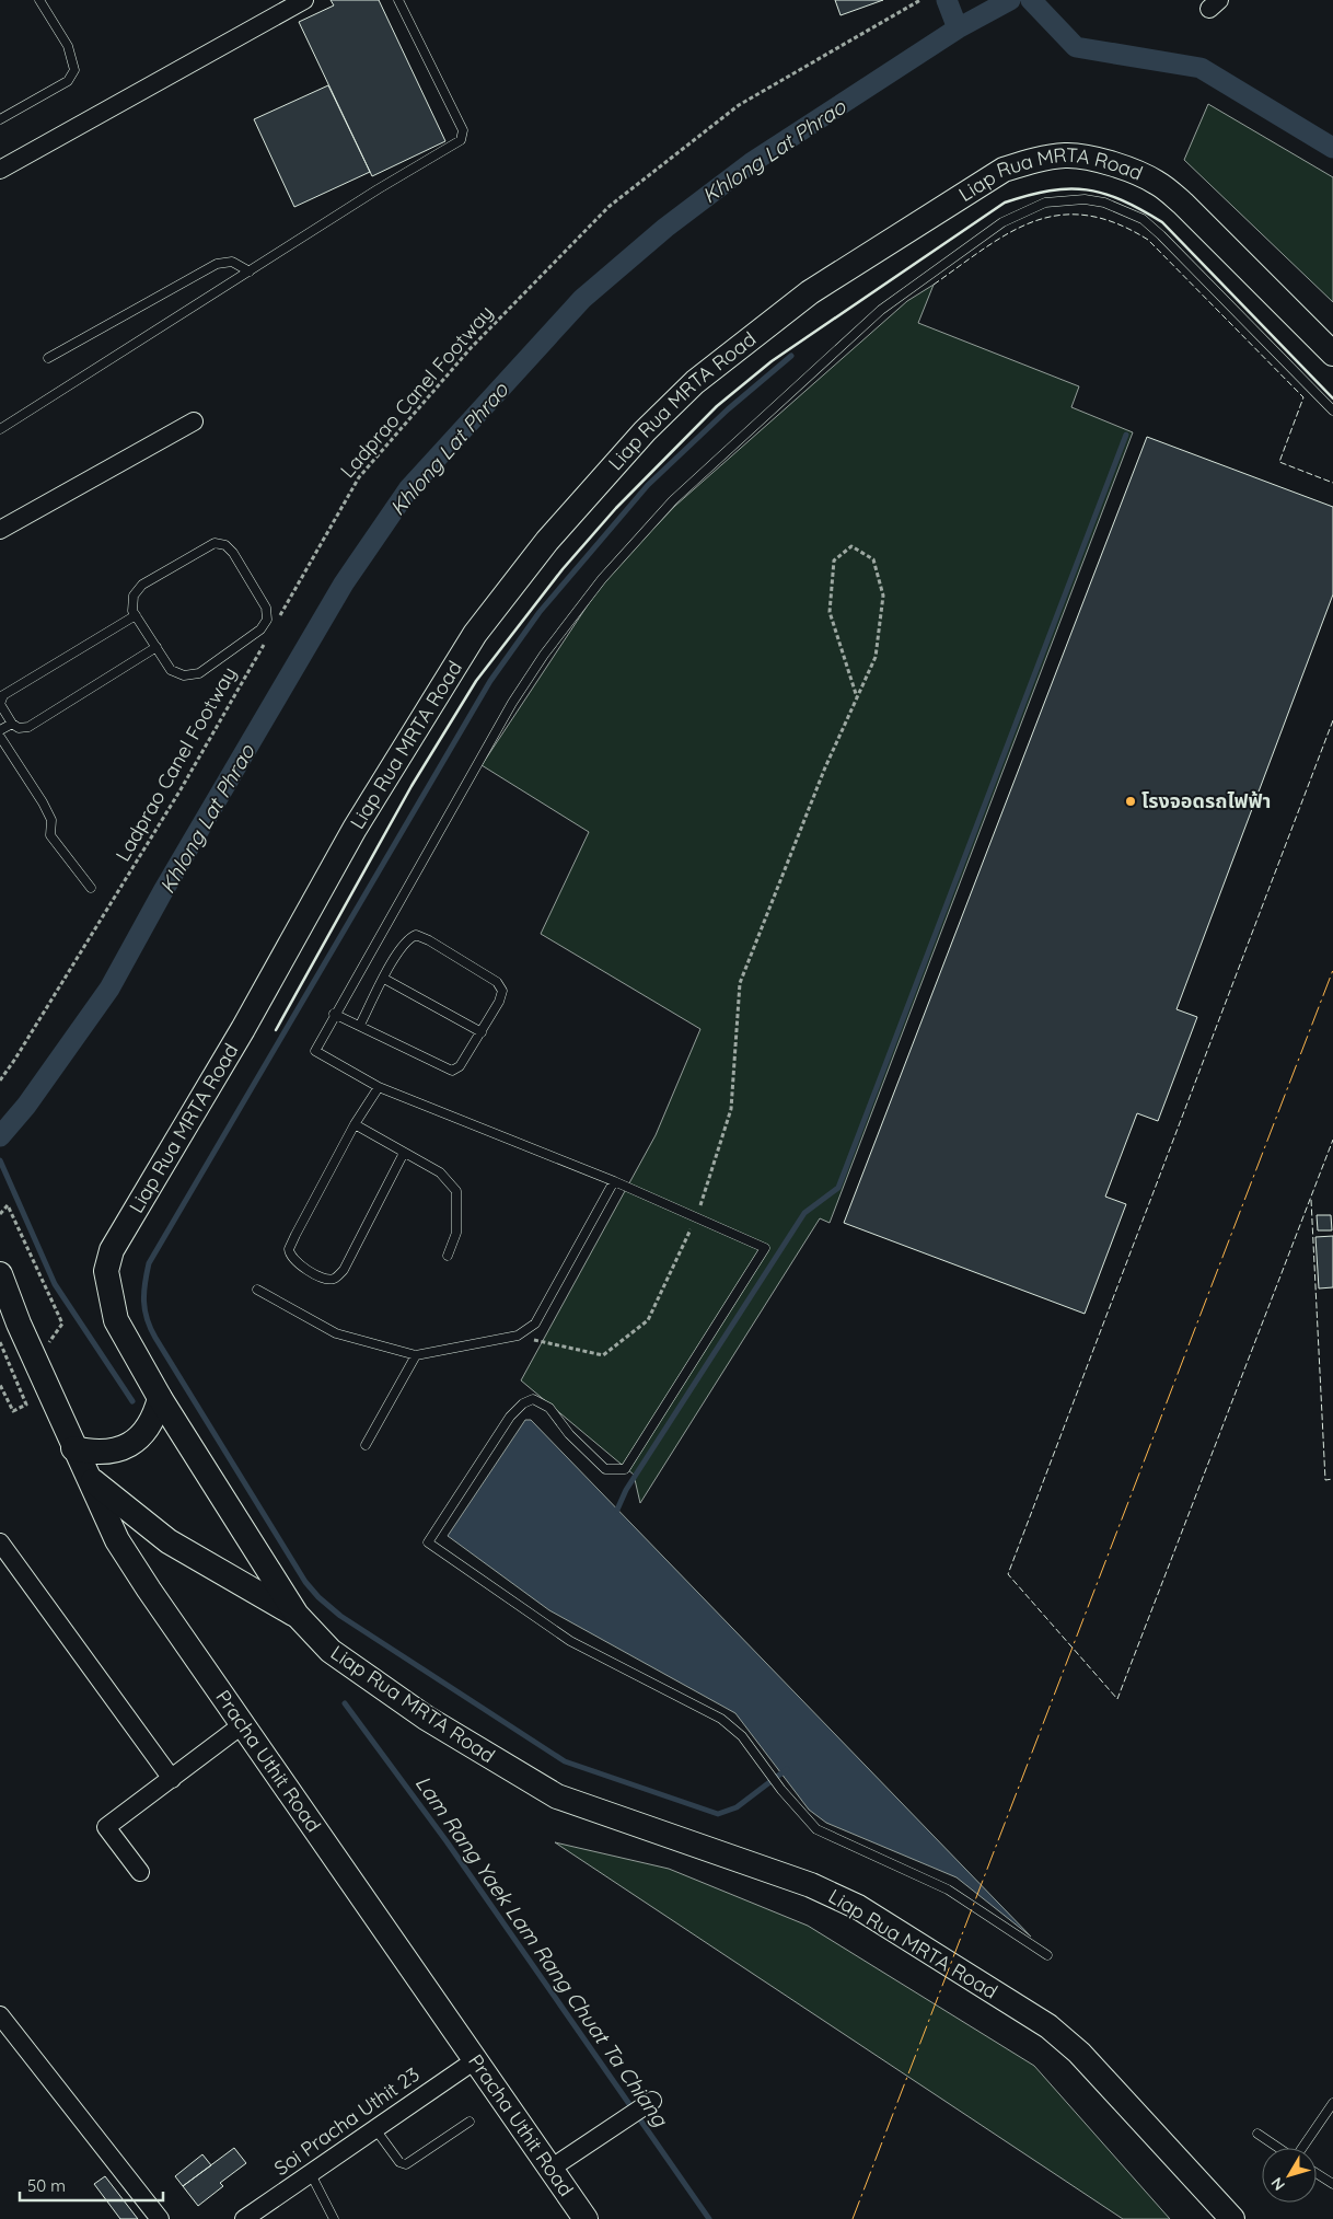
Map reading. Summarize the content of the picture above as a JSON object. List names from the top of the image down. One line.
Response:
{"streets":{"street":["Liap Rua MRTA Road","Pracha Uthit Road","Soi Pracha Uthit 23"],"path":["Ladprao Canel Footway"]},"crossings":[["Pracha Uthit Road","Soi Pracha Uthit 23"]],"water":["Khlong Lat Phrao","Lam Rang Yaek Lam Rang Chuat Ta Chiang"],"places":["โรงจอดรถไฟฟ้า"],"scale_bar":"50 m","north":"bottom left"}
